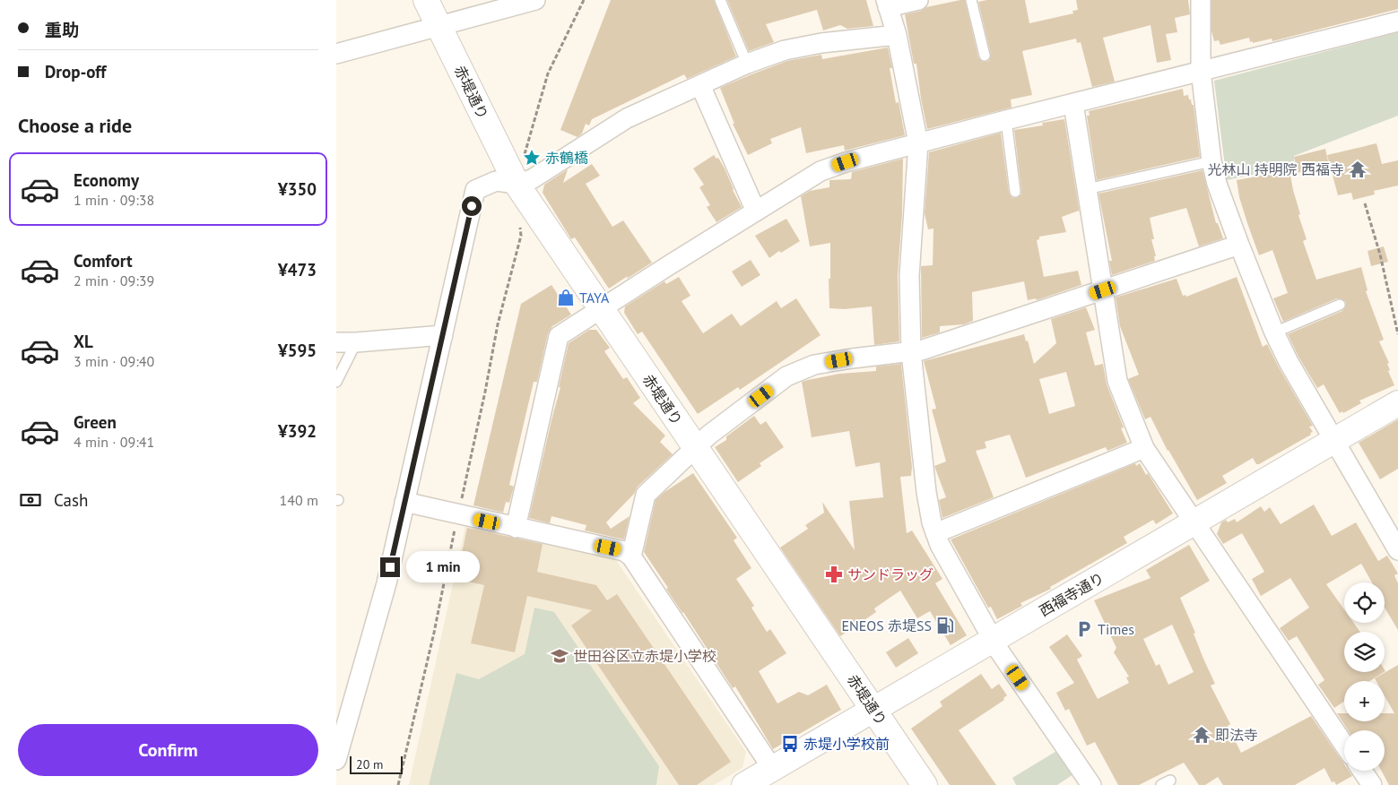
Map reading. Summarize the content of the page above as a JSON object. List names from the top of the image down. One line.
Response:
{"streets":{"street":["赤堤通り","西福寺通り"]},"crossings":[["赤堤通り","西福寺通り"]],"places":{"place":["赤鶴橋"],"temple":["光林山 持明院 西福寺","即法寺"],"shop":["TAYA"],"pharmacy":["サンドラッグ"],"fuel station":["ENEOS 赤堤SS"],"parking":["Times"],"school or university":["世田谷区立赤堤小学校"],"bus stop":["赤堤小学校前"]},"scale_bar":"20 m","page":{"banner":["重助","Drop-off"],"heading":"Choose a ride","list":[{"name":"Economy","note":"1 min · 09:38","value":"¥350"},{"name":"Comfort","note":"2 min · 09:39","value":"¥473"},{"name":"XL","note":"3 min · 09:40","value":"¥595"},{"name":"Green","note":"4 min · 09:41","value":"¥392"}],"pay":["Cash","140 m"],"bubble":"1 min","map_buttons":["+","−"],"buttons":"Confirm","scale":"20 m"}}
